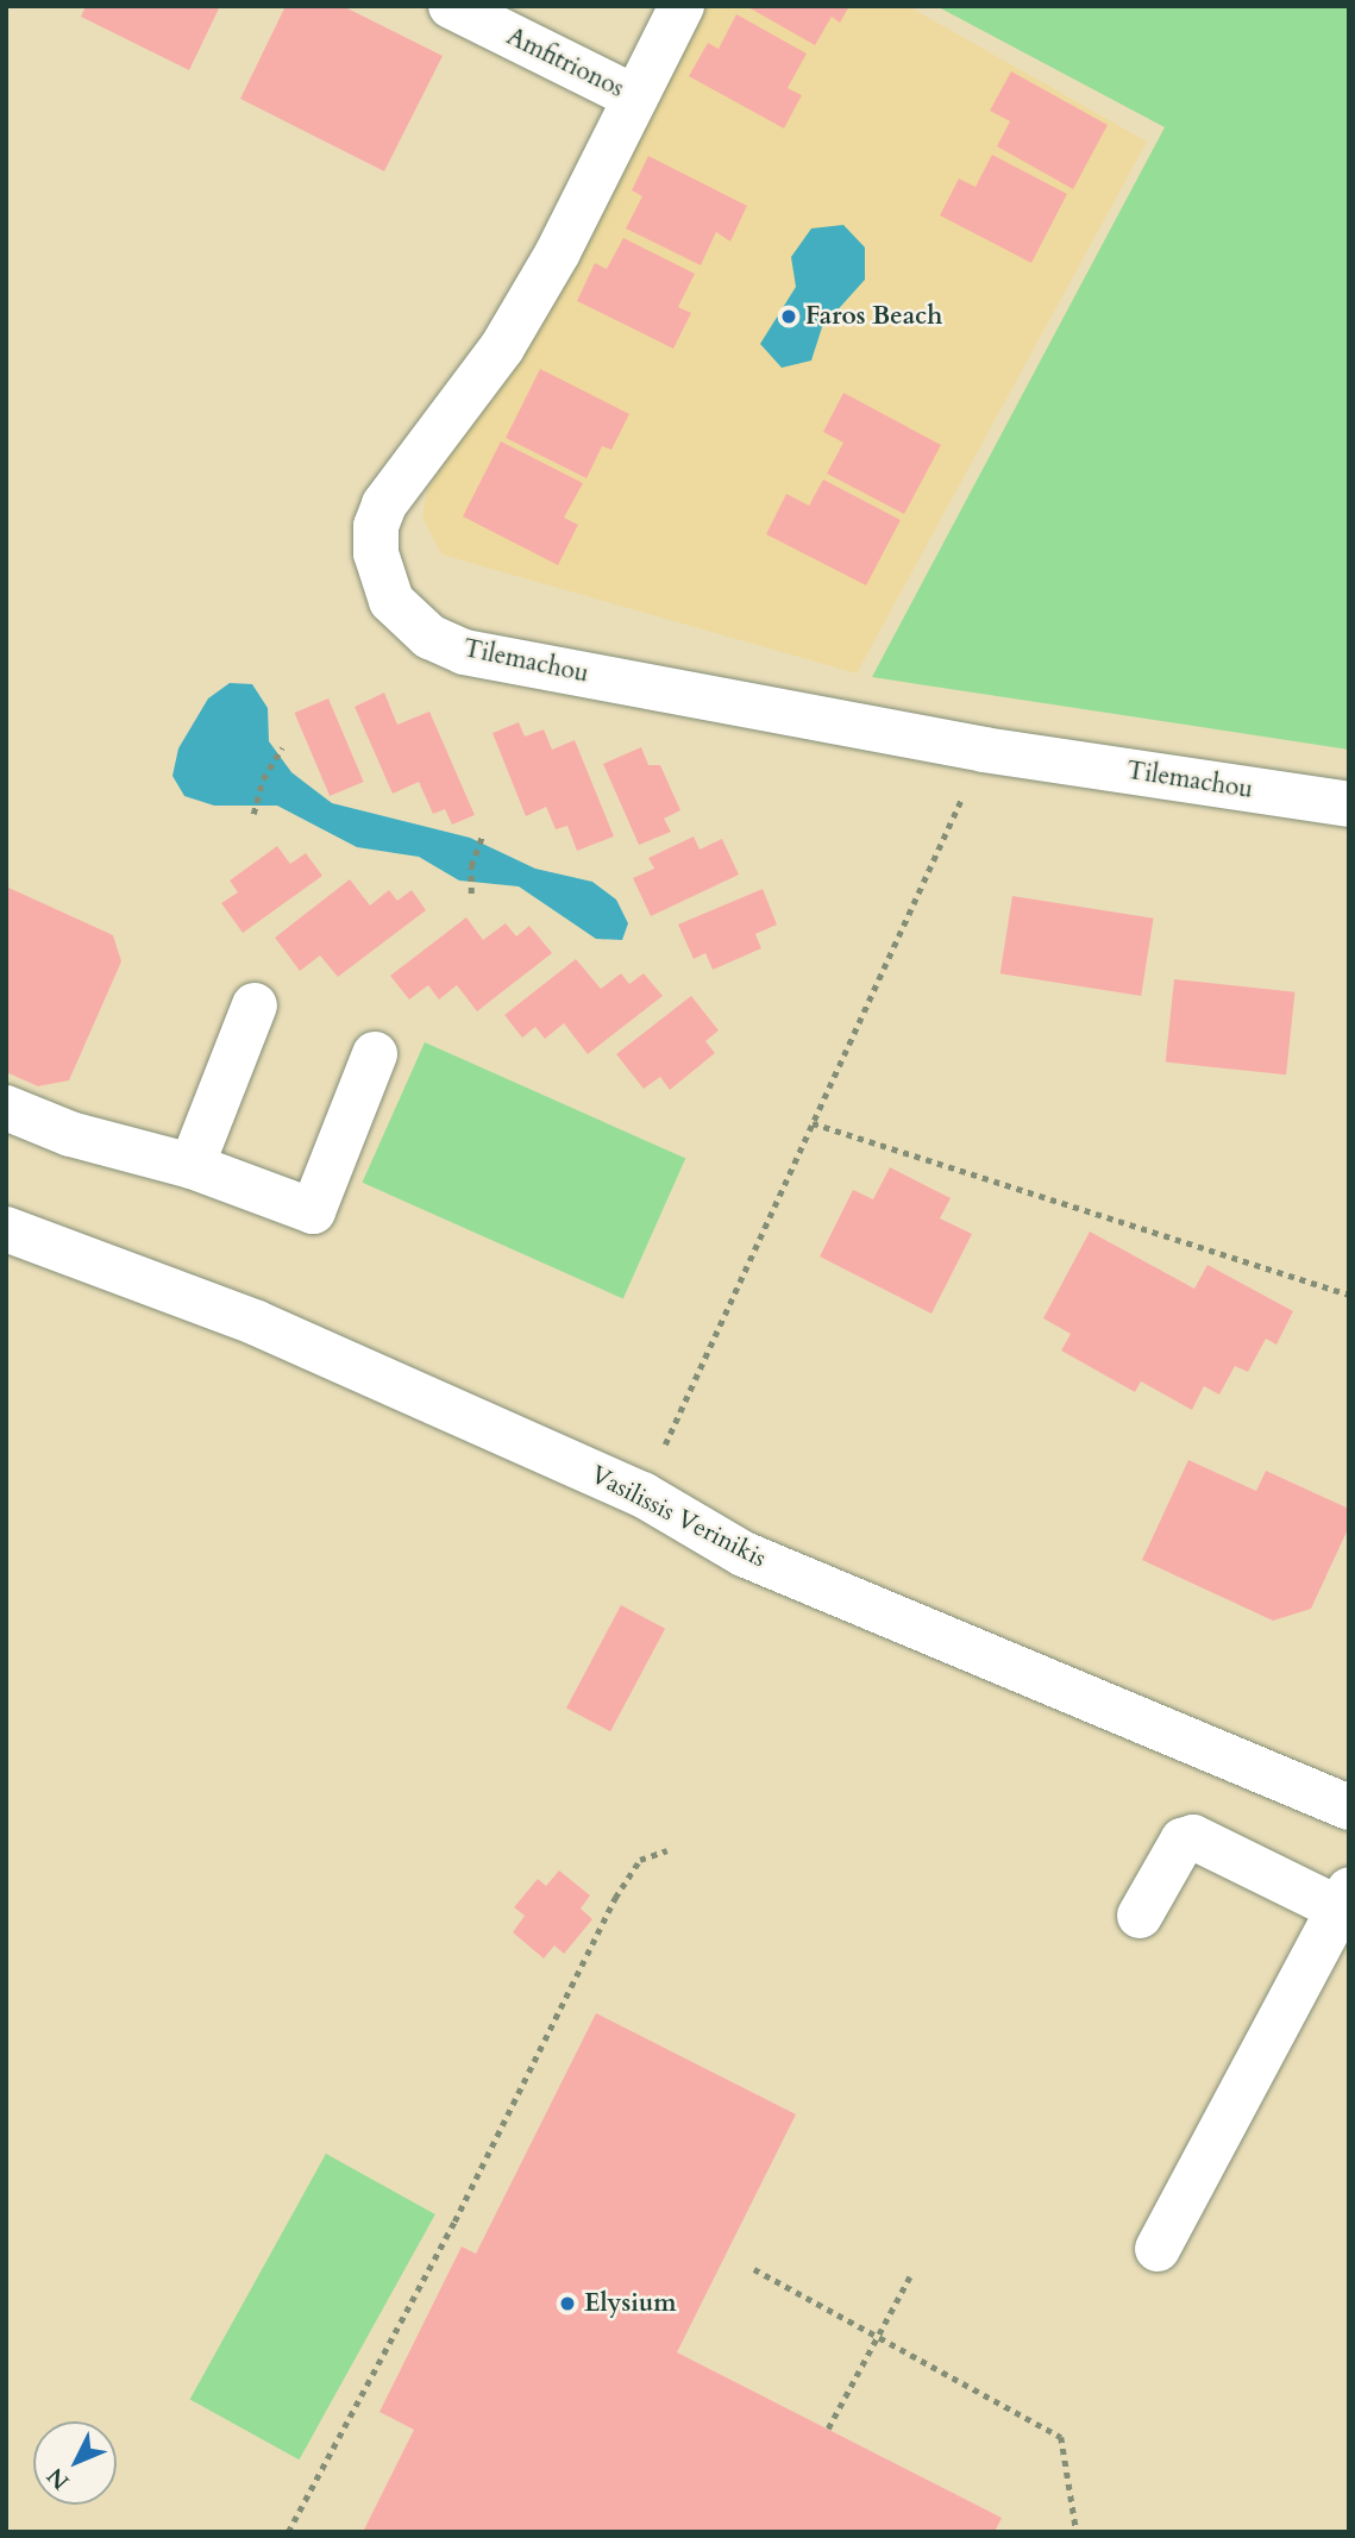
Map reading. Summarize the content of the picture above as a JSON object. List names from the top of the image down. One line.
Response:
{"streets":{"street":["Amfitrionos","Tilemachou","Vasilissis Verinikis"]},"crossings":[["Amfitrionos","Tilemachou"]],"places":["Faros Beach","Elysium"],"north":"bottom left"}
